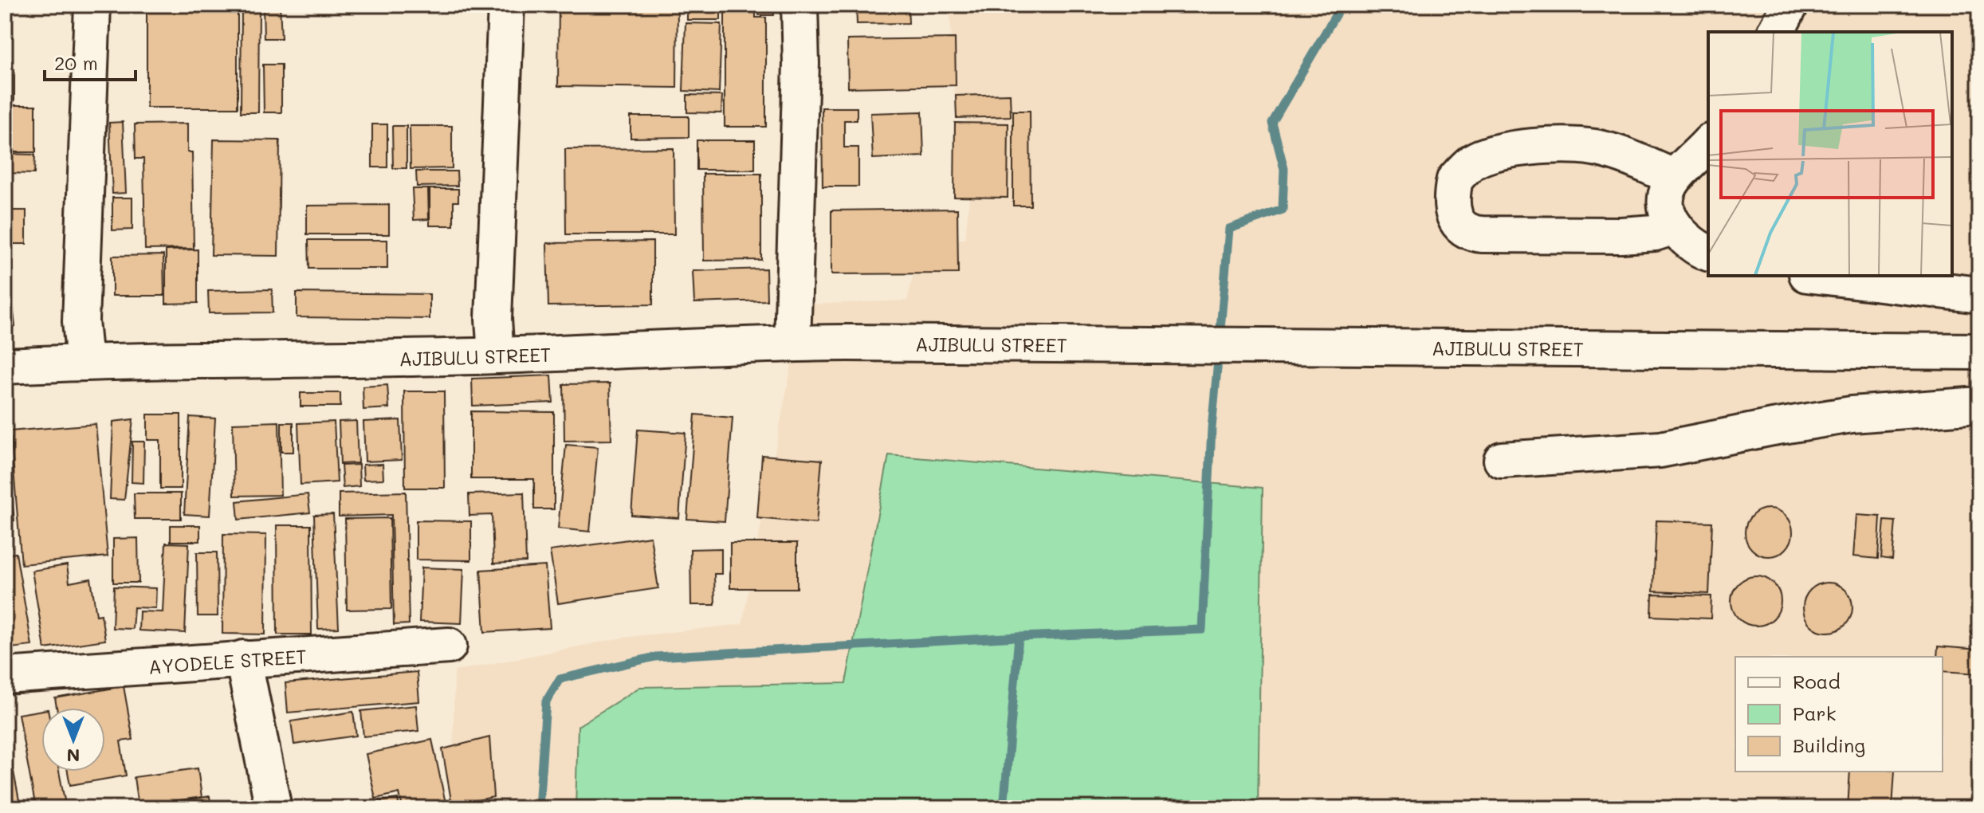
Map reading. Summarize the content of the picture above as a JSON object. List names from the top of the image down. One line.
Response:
{"streets":{"street":["AJIBULU STREET","AYODELE STREET"]},"legend":["Road","Park","Building"],"scale_bar":"20 m","north":"bottom"}
